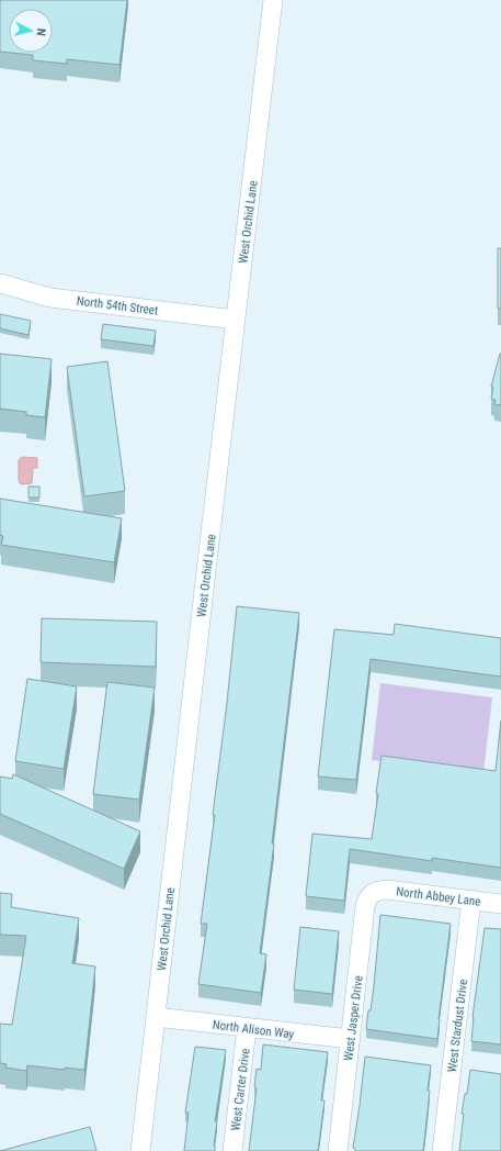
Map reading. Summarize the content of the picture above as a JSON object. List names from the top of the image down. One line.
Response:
{"streets":{"street":["West Orchid Lane","North 54th Street","North Abbey Lane","West Jasper Drive","West Stardust Drive","North Alison Way","West Carter Drive"]},"crossings":[["West Orchid Lane","North 54th Street"],["West Orchid Lane","North Alison Way"],["North Abbey Lane","West Jasper Drive"],["North Abbey Lane","West Stardust Drive"],["West Jasper Drive","North Alison Way"],["North Alison Way","West Carter Drive"]],"north":"right"}
